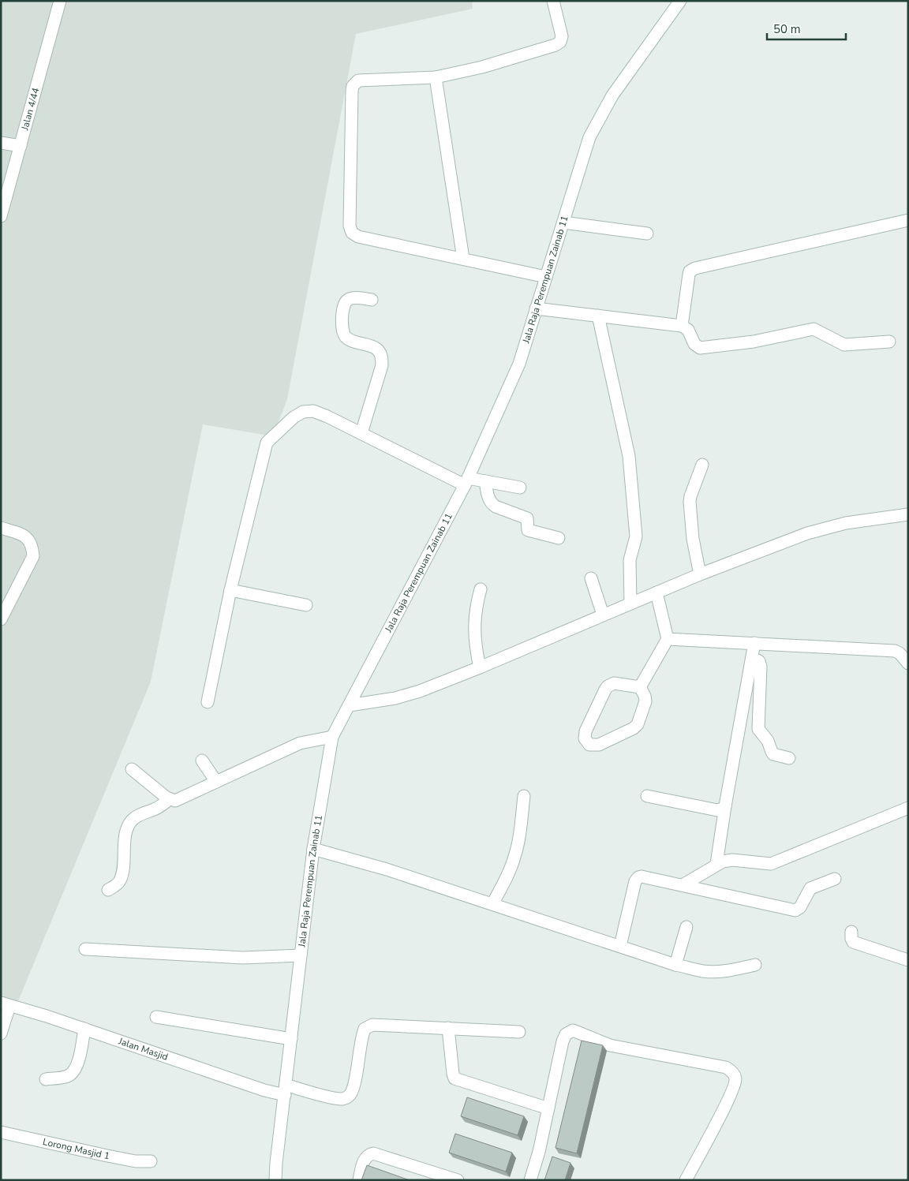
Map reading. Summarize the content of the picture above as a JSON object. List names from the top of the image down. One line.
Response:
{"streets":{"street":["Jalan 4/44","Jala Raja Perempuan Zainab 11","Jalan Masjid","Lorong Masjid 1"]},"crossings":[["Jala Raja Perempuan Zainab 11","Jalan Masjid"]],"scale_bar":"50 m"}
